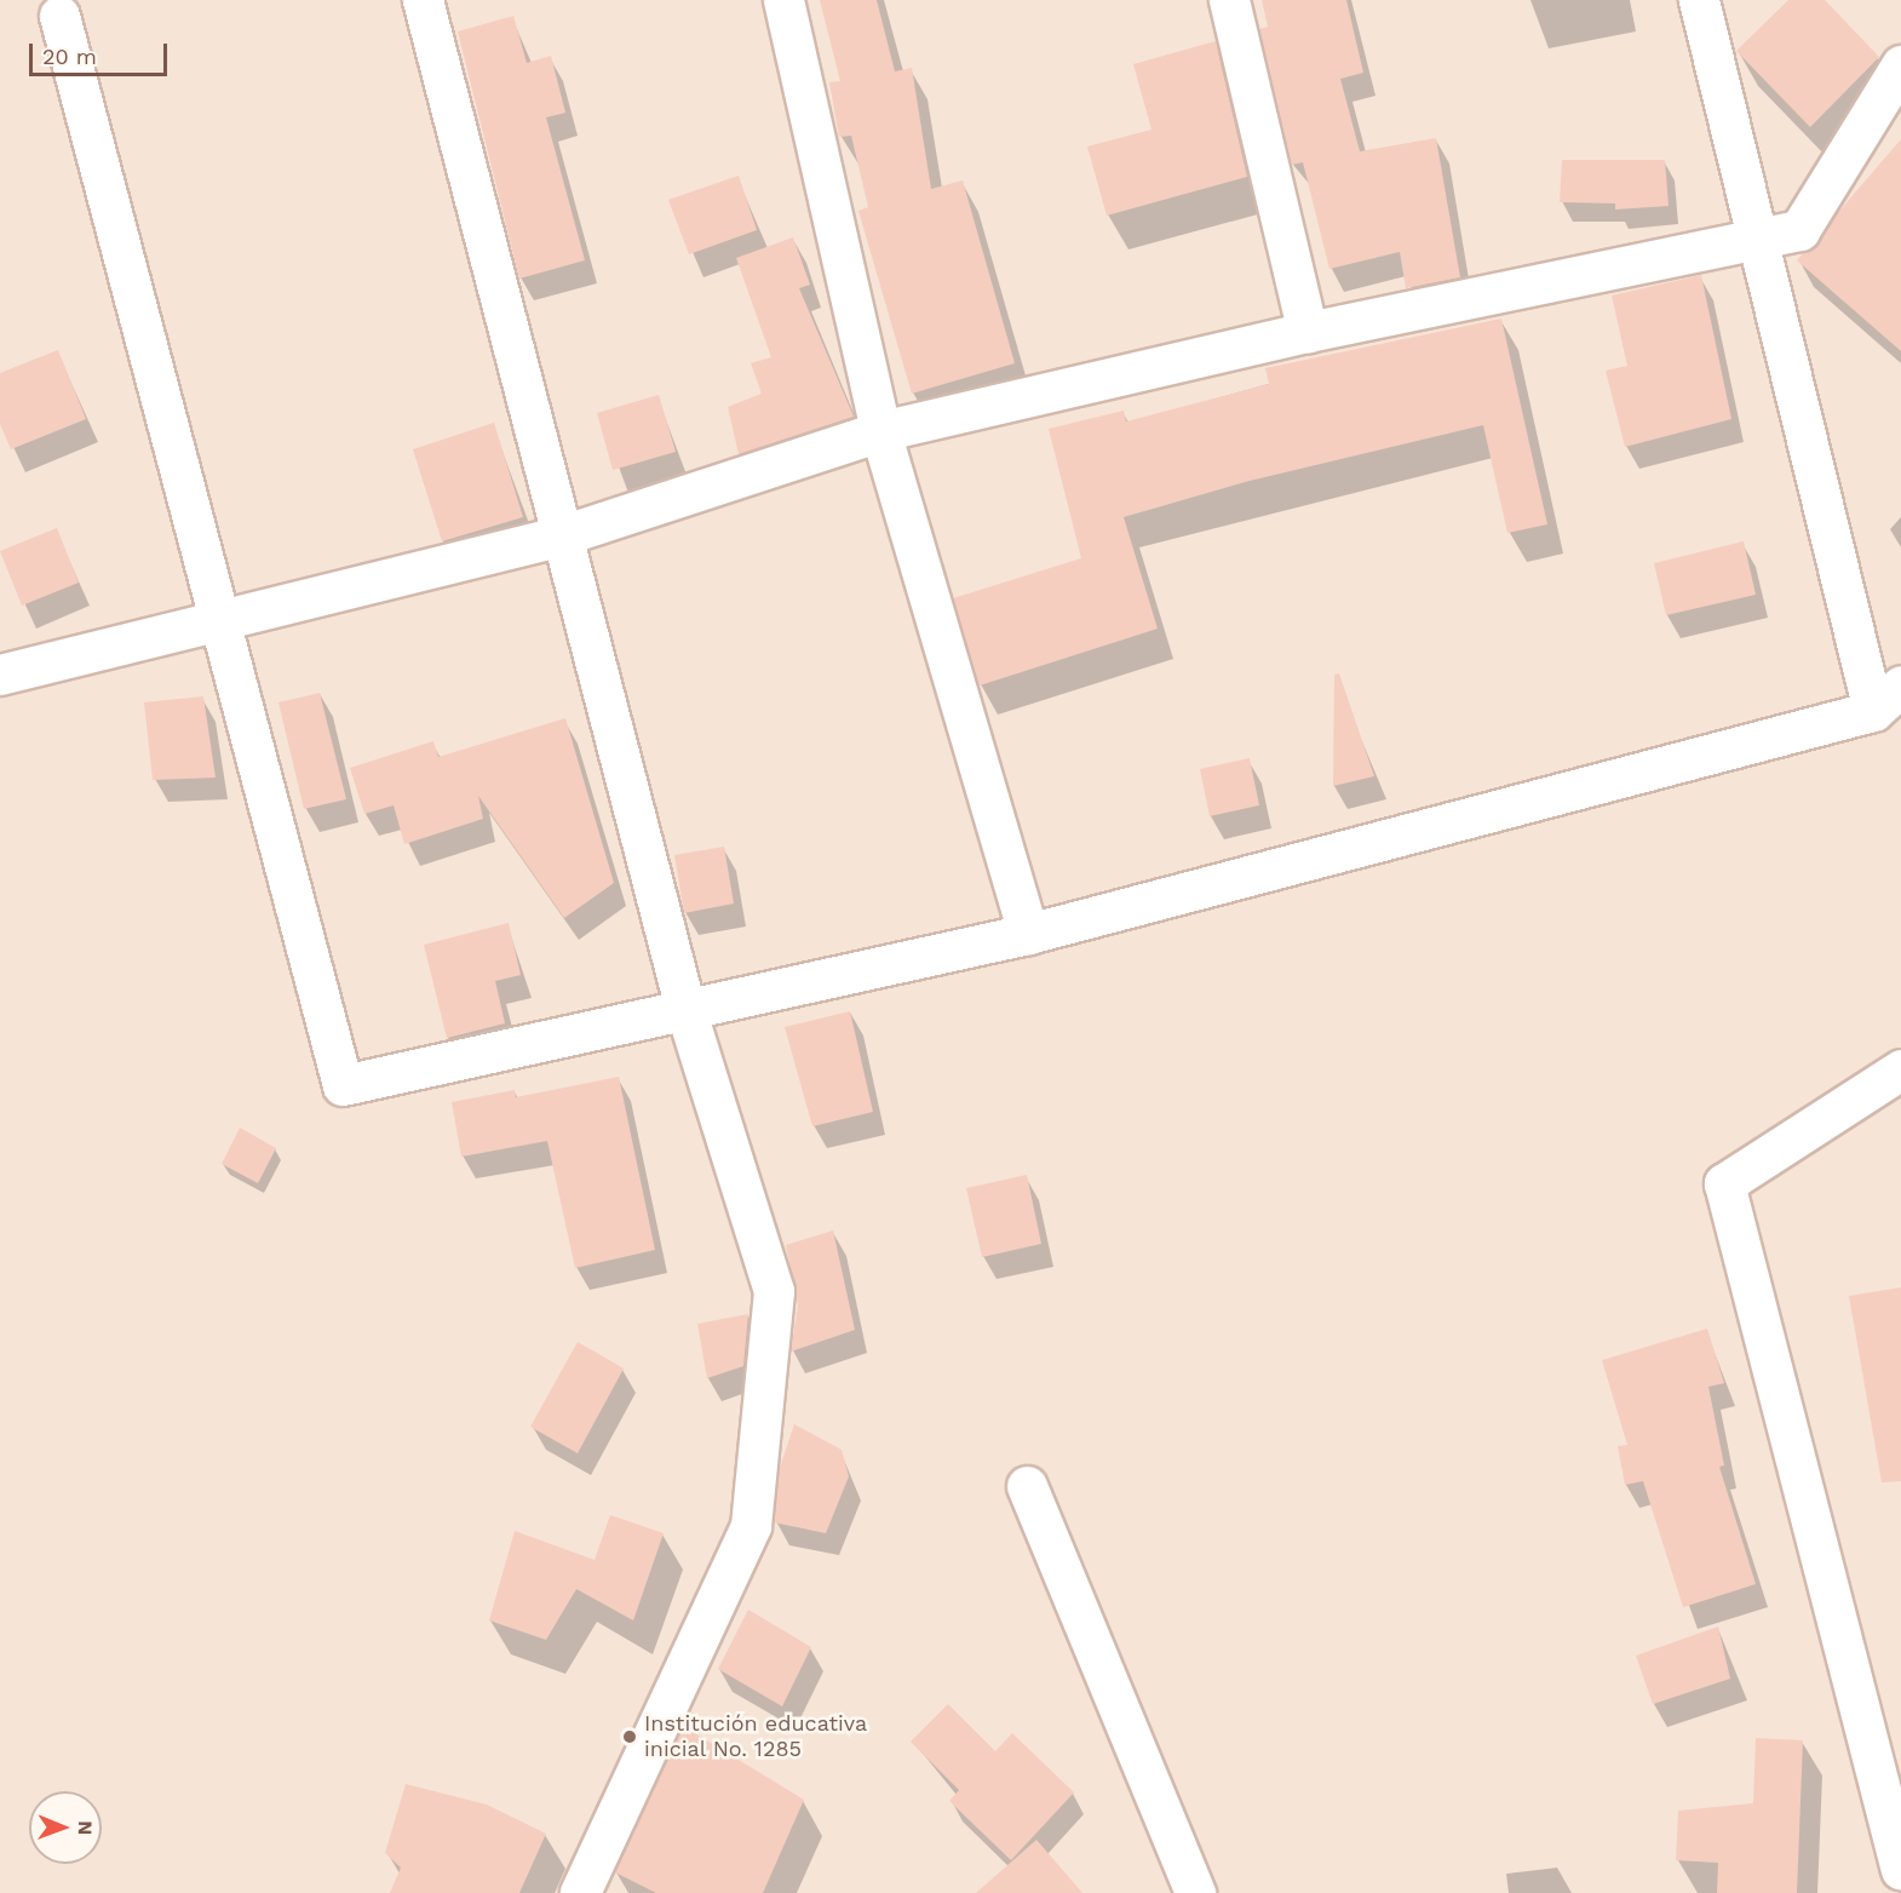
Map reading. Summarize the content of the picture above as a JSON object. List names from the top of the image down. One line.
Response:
{"places":["Institución educativa inicial No. 1285"],"scale_bar":"20 m","north":"right"}
